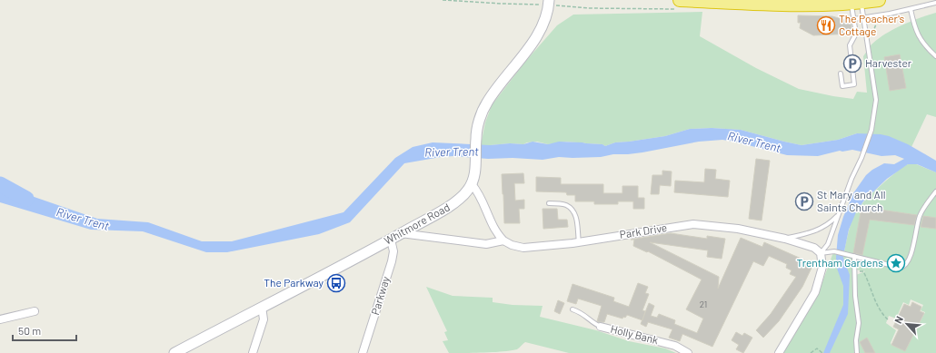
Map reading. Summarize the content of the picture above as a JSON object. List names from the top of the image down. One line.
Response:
{"streets":{"main road":["Whitmore Road"],"street":["Park Drive","Parkway","Holly Bank"]},"crossings":[["Whitmore Road","Parkway"]],"water":["River Trent"],"places":{"restaurant":["The Poacher's Cottage"],"parking":["Harvester","St Mary and All Saints Church"],"place":["Trentham Gardens"],"bus stop":["The Parkway"]},"house_numbers":["21"],"scale_bar":"50 m","north":"top left"}
